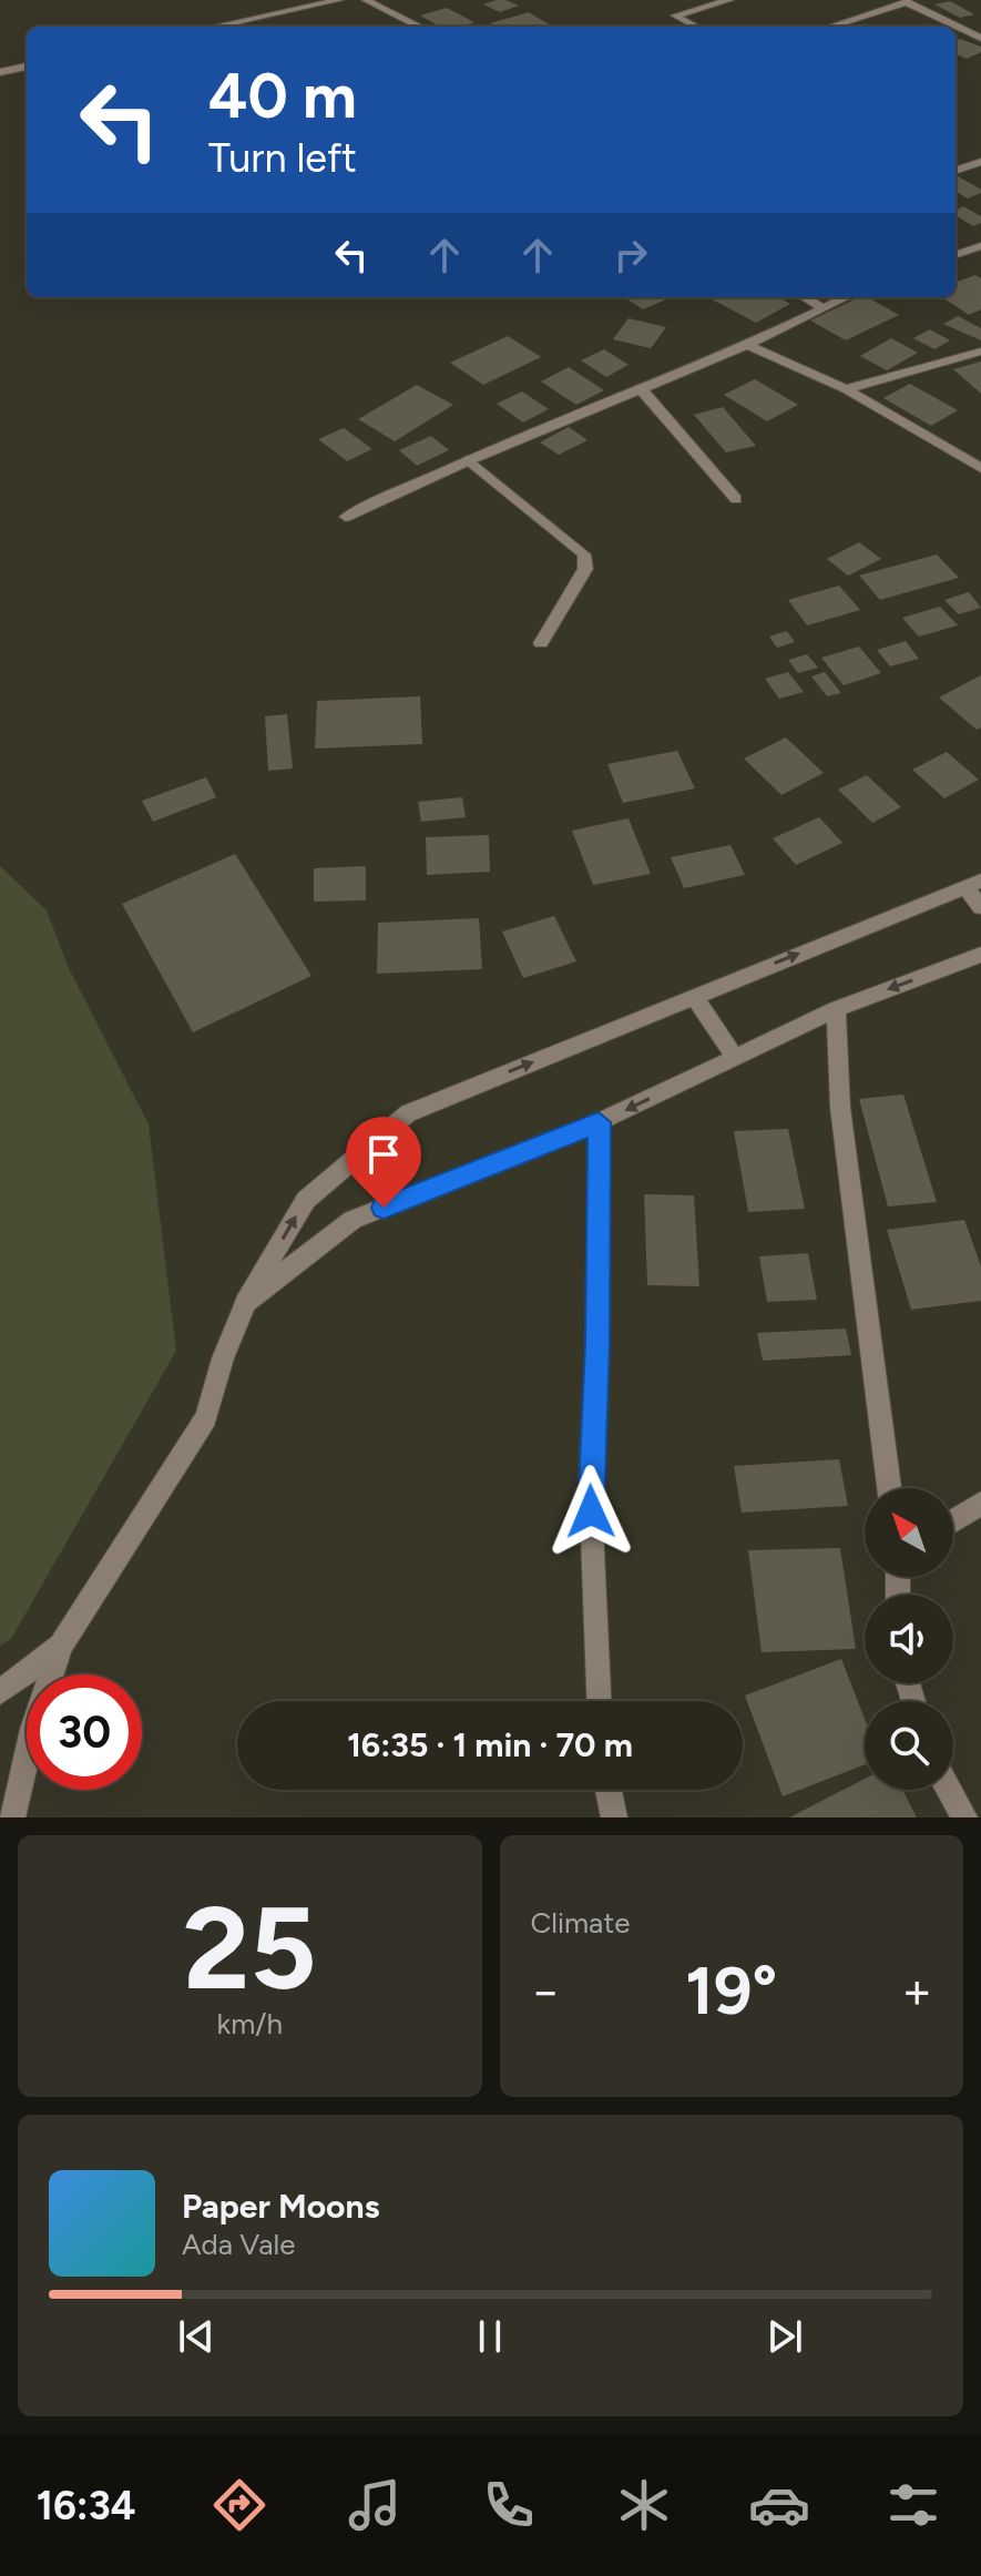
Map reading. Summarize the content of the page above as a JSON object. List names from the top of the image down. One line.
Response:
{"north":"top left","page":{"turn":["40 m","Turn left"],"limit":"30","trip":"16:35 · 1 min · 70 m","tile":[["25","km/h"],"Climate"],"heat":["−","19°","+"],"song":["Paper Moons","Ada Vale"],"tabs":"16:34"}}
